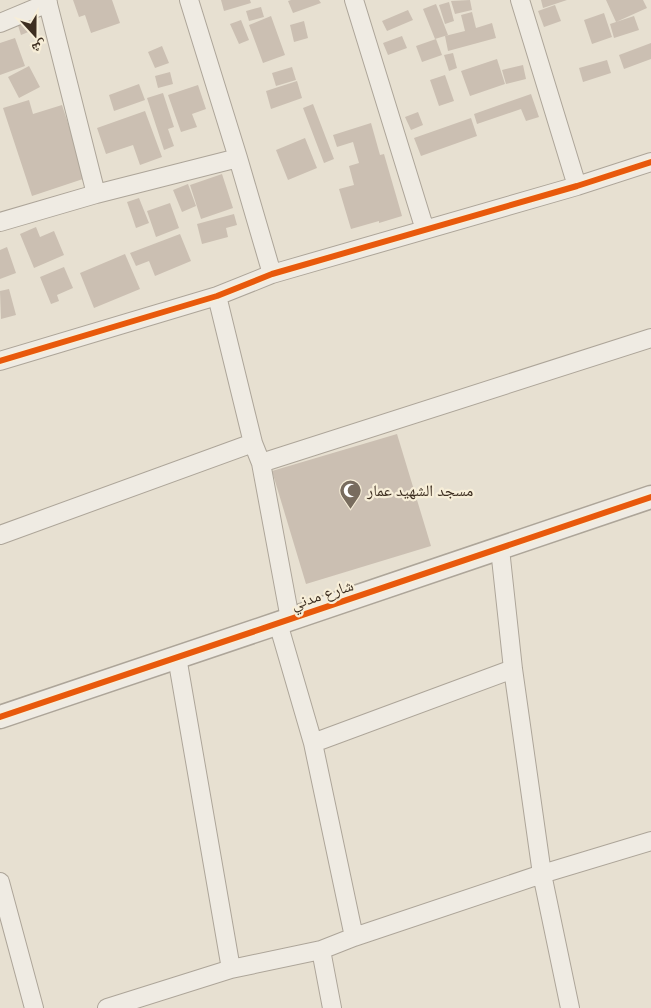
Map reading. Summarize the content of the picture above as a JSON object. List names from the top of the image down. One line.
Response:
{"streets":{"street":["شارع مدني"]},"places":{"mosque":["مسجد الشهيد عمار"]},"north":"bottom"}
